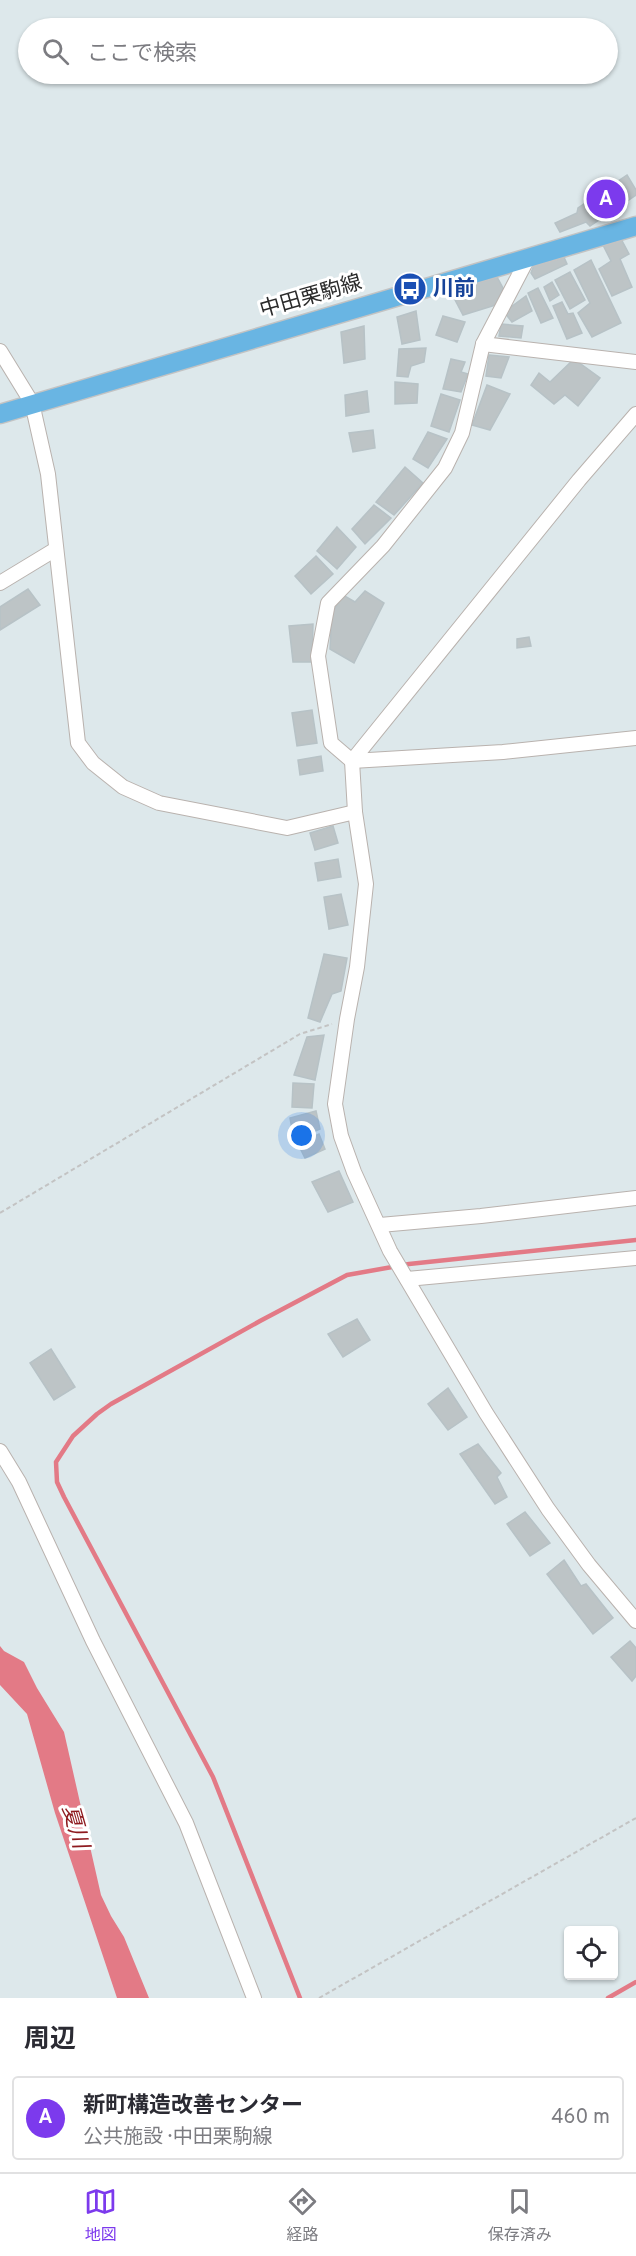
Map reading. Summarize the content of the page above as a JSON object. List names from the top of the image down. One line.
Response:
{"streets":{"main road":["中田栗駒線"]},"water":["夏川"],"places":{"bus stop":["川前"]},"page":{"search":"ここで検索","pins":"A","heading":"周辺","list":[{"mark":"A","name":"新町構造改善センター","note":"公共施設 · 中田栗駒線","value":"460 m"}],"nav":["地図","経路","保存済み"]}}
